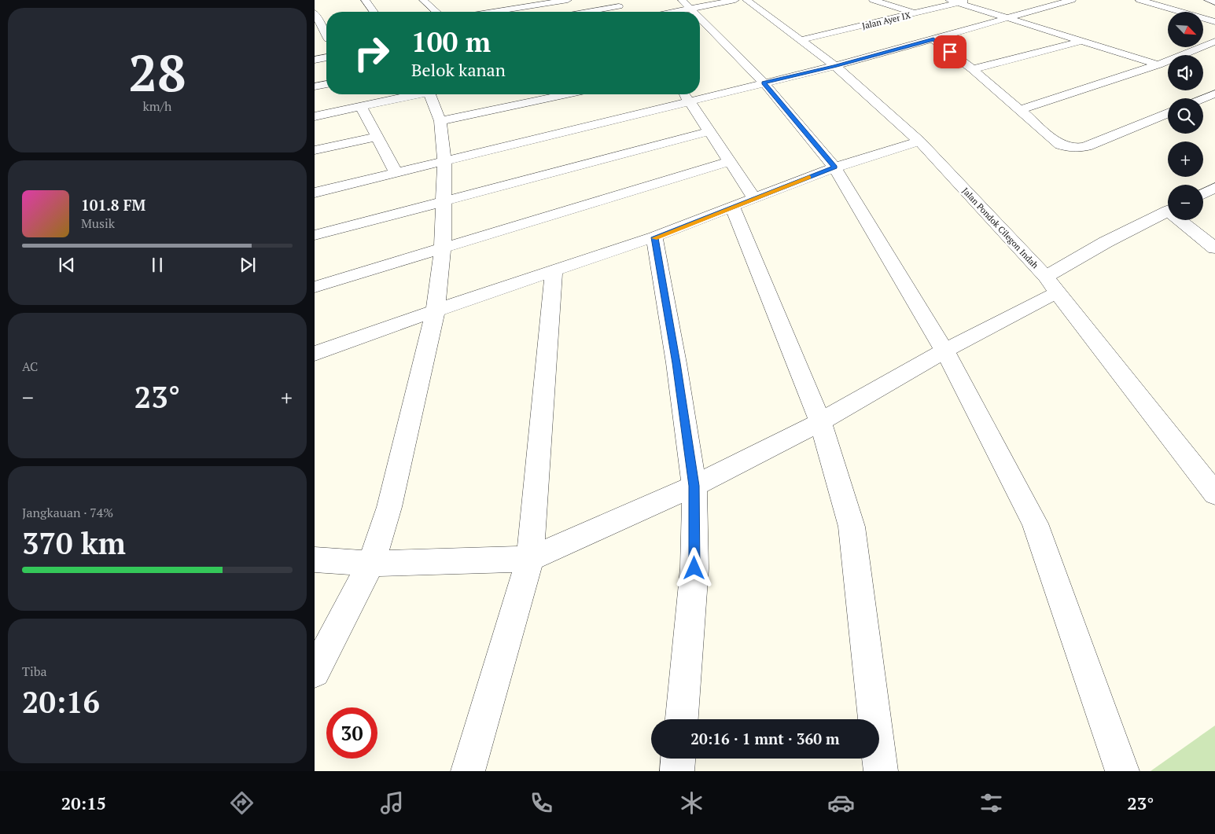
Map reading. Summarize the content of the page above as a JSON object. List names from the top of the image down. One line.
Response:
{"streets":{"street":["Jalan Ayer IX","Jalan Pondok Cilegon Indah"]},"crossings":[["Jalan Ayer IX","Jalan Pondok Cilegon Indah"]],"north":"bottom right","page":{"tile":[["28","km/h"],"AC",["Jangkauan · 74%","370 km"],["Tiba","20:16"]],"map_buttons":["+","−"],"turn":["100 m","Belok kanan"],"song":["101.8 FM","Musik"],"heat":["−","23°","+"],"limit":"30","trip":"20:16 · 1 mnt · 360 m","tabs":["20:15","23°"]}}
